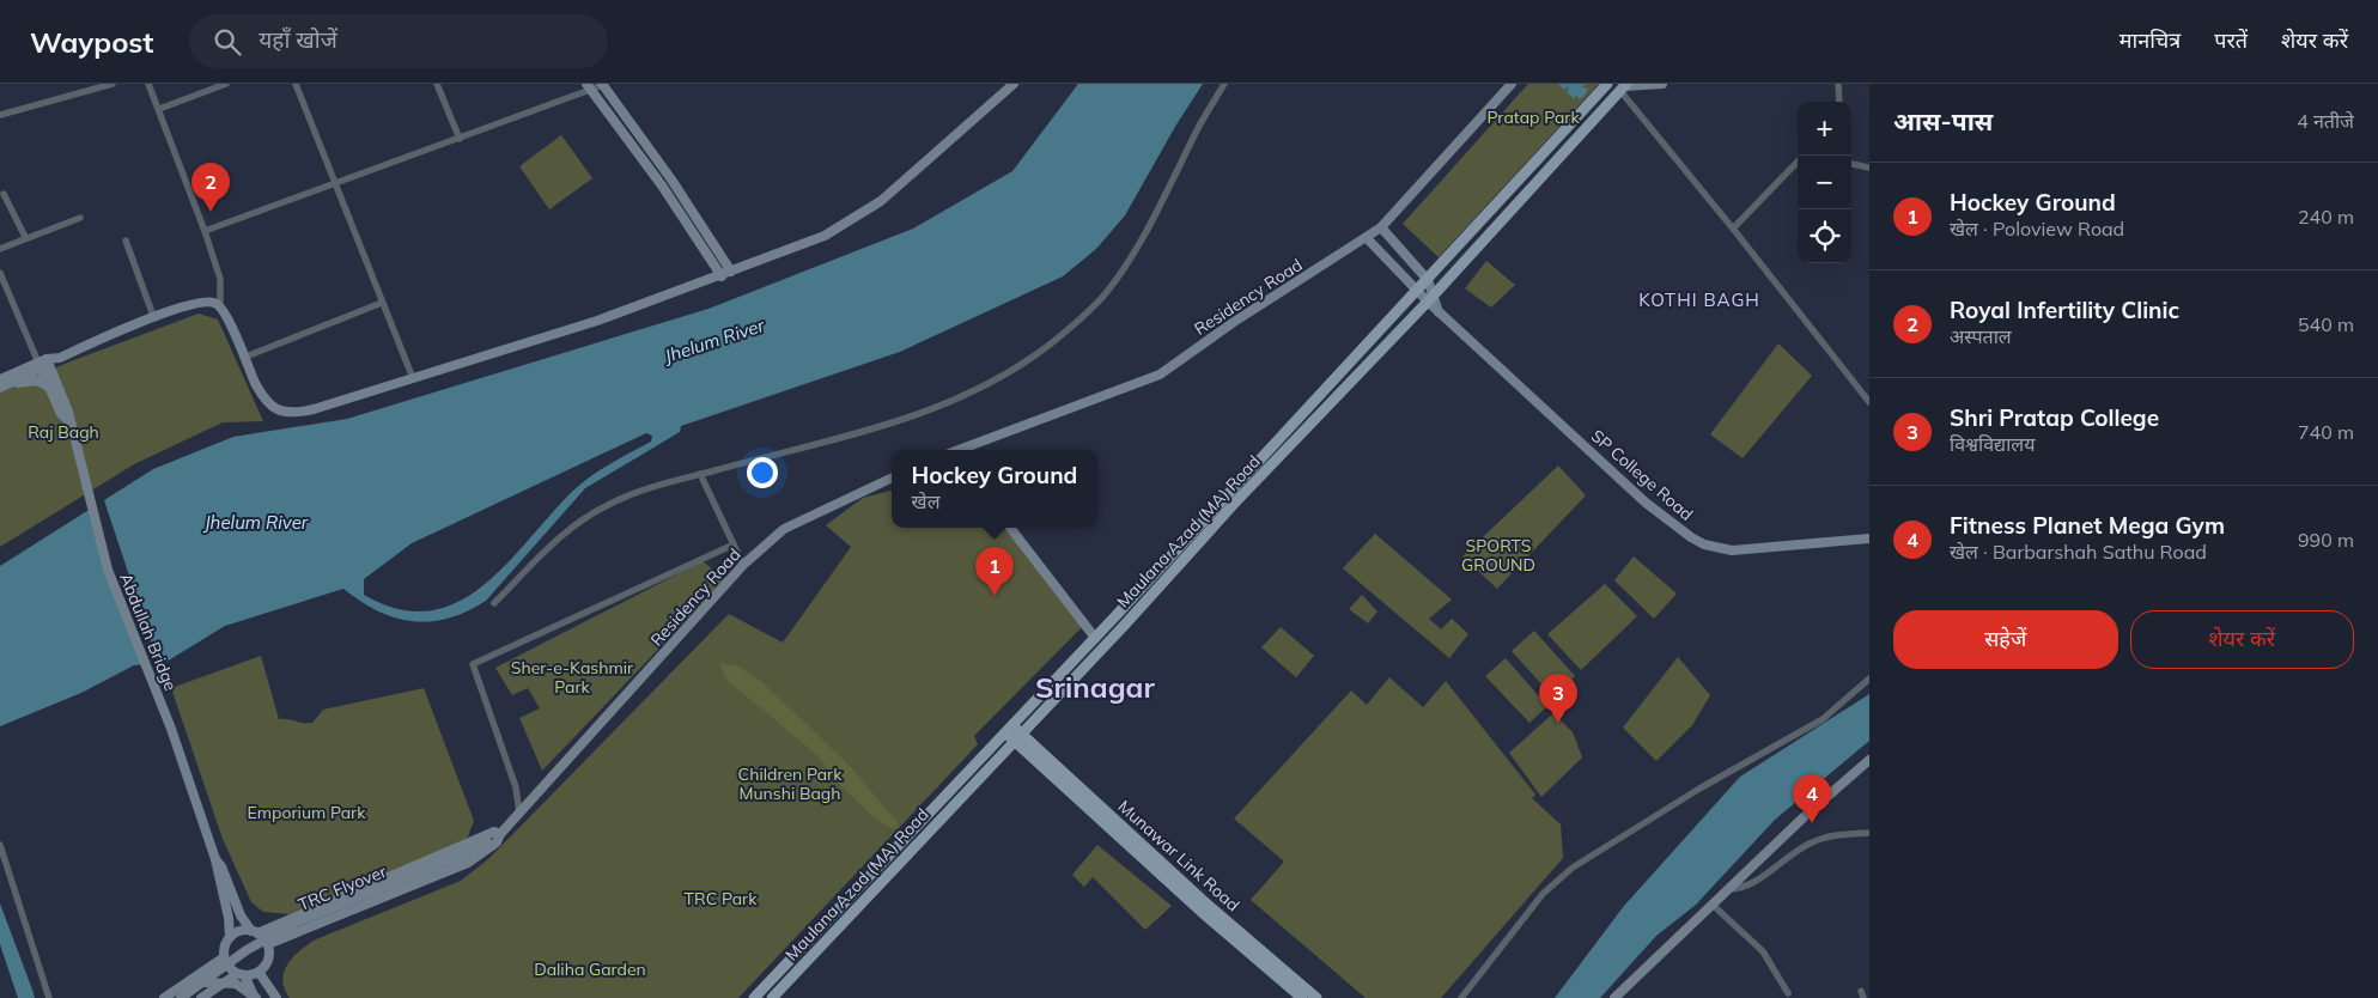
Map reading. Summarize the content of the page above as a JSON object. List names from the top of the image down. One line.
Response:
{"streets":{"main road":["Residency Road","SP College Road","Maulana Azad (MA) Road","Abdullah Bridge","Munawar Link Road","TRC Flyover"]},"crossings":[["Residency Road","SP College Road"],["Residency Road","TRC Flyover"],["SP College Road","Maulana Azad (MA) Road"],["Maulana Azad (MA) Road","Munawar Link Road"]],"districts":["KOTHI BAGH","Srinagar"],"water":["Jhelum River"],"parks":["Pratap Park","Raj Bagh","SPORTS GROUND","Sher-e-Kashmir Park","Children Park Munshi Bagh","Emporium Park","TRC Park","Daliha Garden"],"page":{"header":"Waypost","search":"यहाँ खोजें","nav":["मानचित्र","परतें","शेयर करें"],"heading":["आस-पास","4 नतीजे"],"map_buttons":["+","−"],"list":[{"mark":"1","name":"Hockey Ground","note":"खेल · Poloview Road","value":"240 m"},{"mark":"2","name":"Royal Infertility Clinic","note":"अस्पताल","value":"540 m"},{"mark":"3","name":"Shri Pratap College","note":"विश्वविद्यालय","value":"740 m"},{"mark":"4","name":"Fitness Planet Mega Gym","note":"खेल · Barbarshah Sathu Road","value":"990 m"}],"pins":["2","1","3","4"],"popup":["Hockey Ground","खेल"],"buttons":["सहेजें","शेयर करें"]}}
